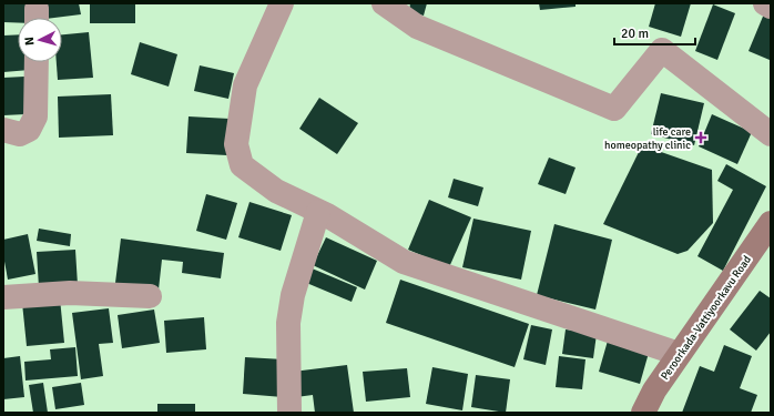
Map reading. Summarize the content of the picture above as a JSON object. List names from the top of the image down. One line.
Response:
{"streets":{"main road":["Peroorkada-Vattiyoorkavu Road"]},"places":{"health":["life care homeopathy clinic"]},"scale_bar":"20 m","north":"left"}
